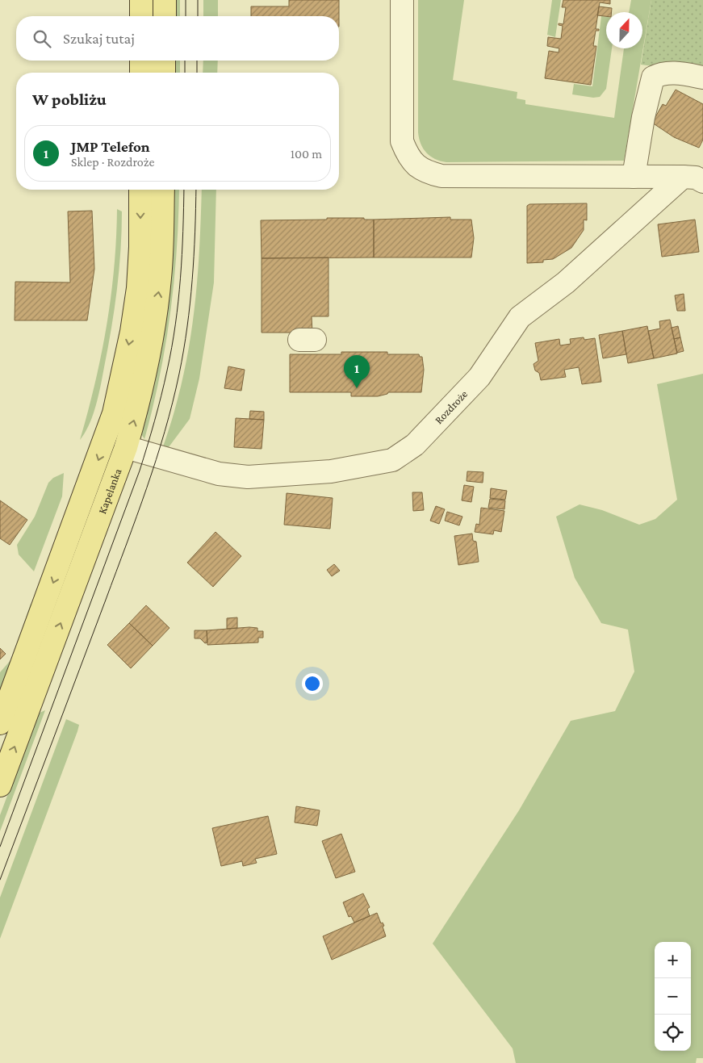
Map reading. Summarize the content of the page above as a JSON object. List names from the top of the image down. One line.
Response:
{"streets":{"main road":["Kapelanka"],"street":["Rozdroże"]},"crossings":[["Rozdroże","Kapelanka"]],"north":"top","page":{"search":"Szukaj tutaj","heading":"W pobliżu","list":[{"mark":"1","name":"JMP Telefon","note":"Sklep · Rozdroże","value":"100 m"}],"pins":"1","map_buttons":["+","−"]}}
